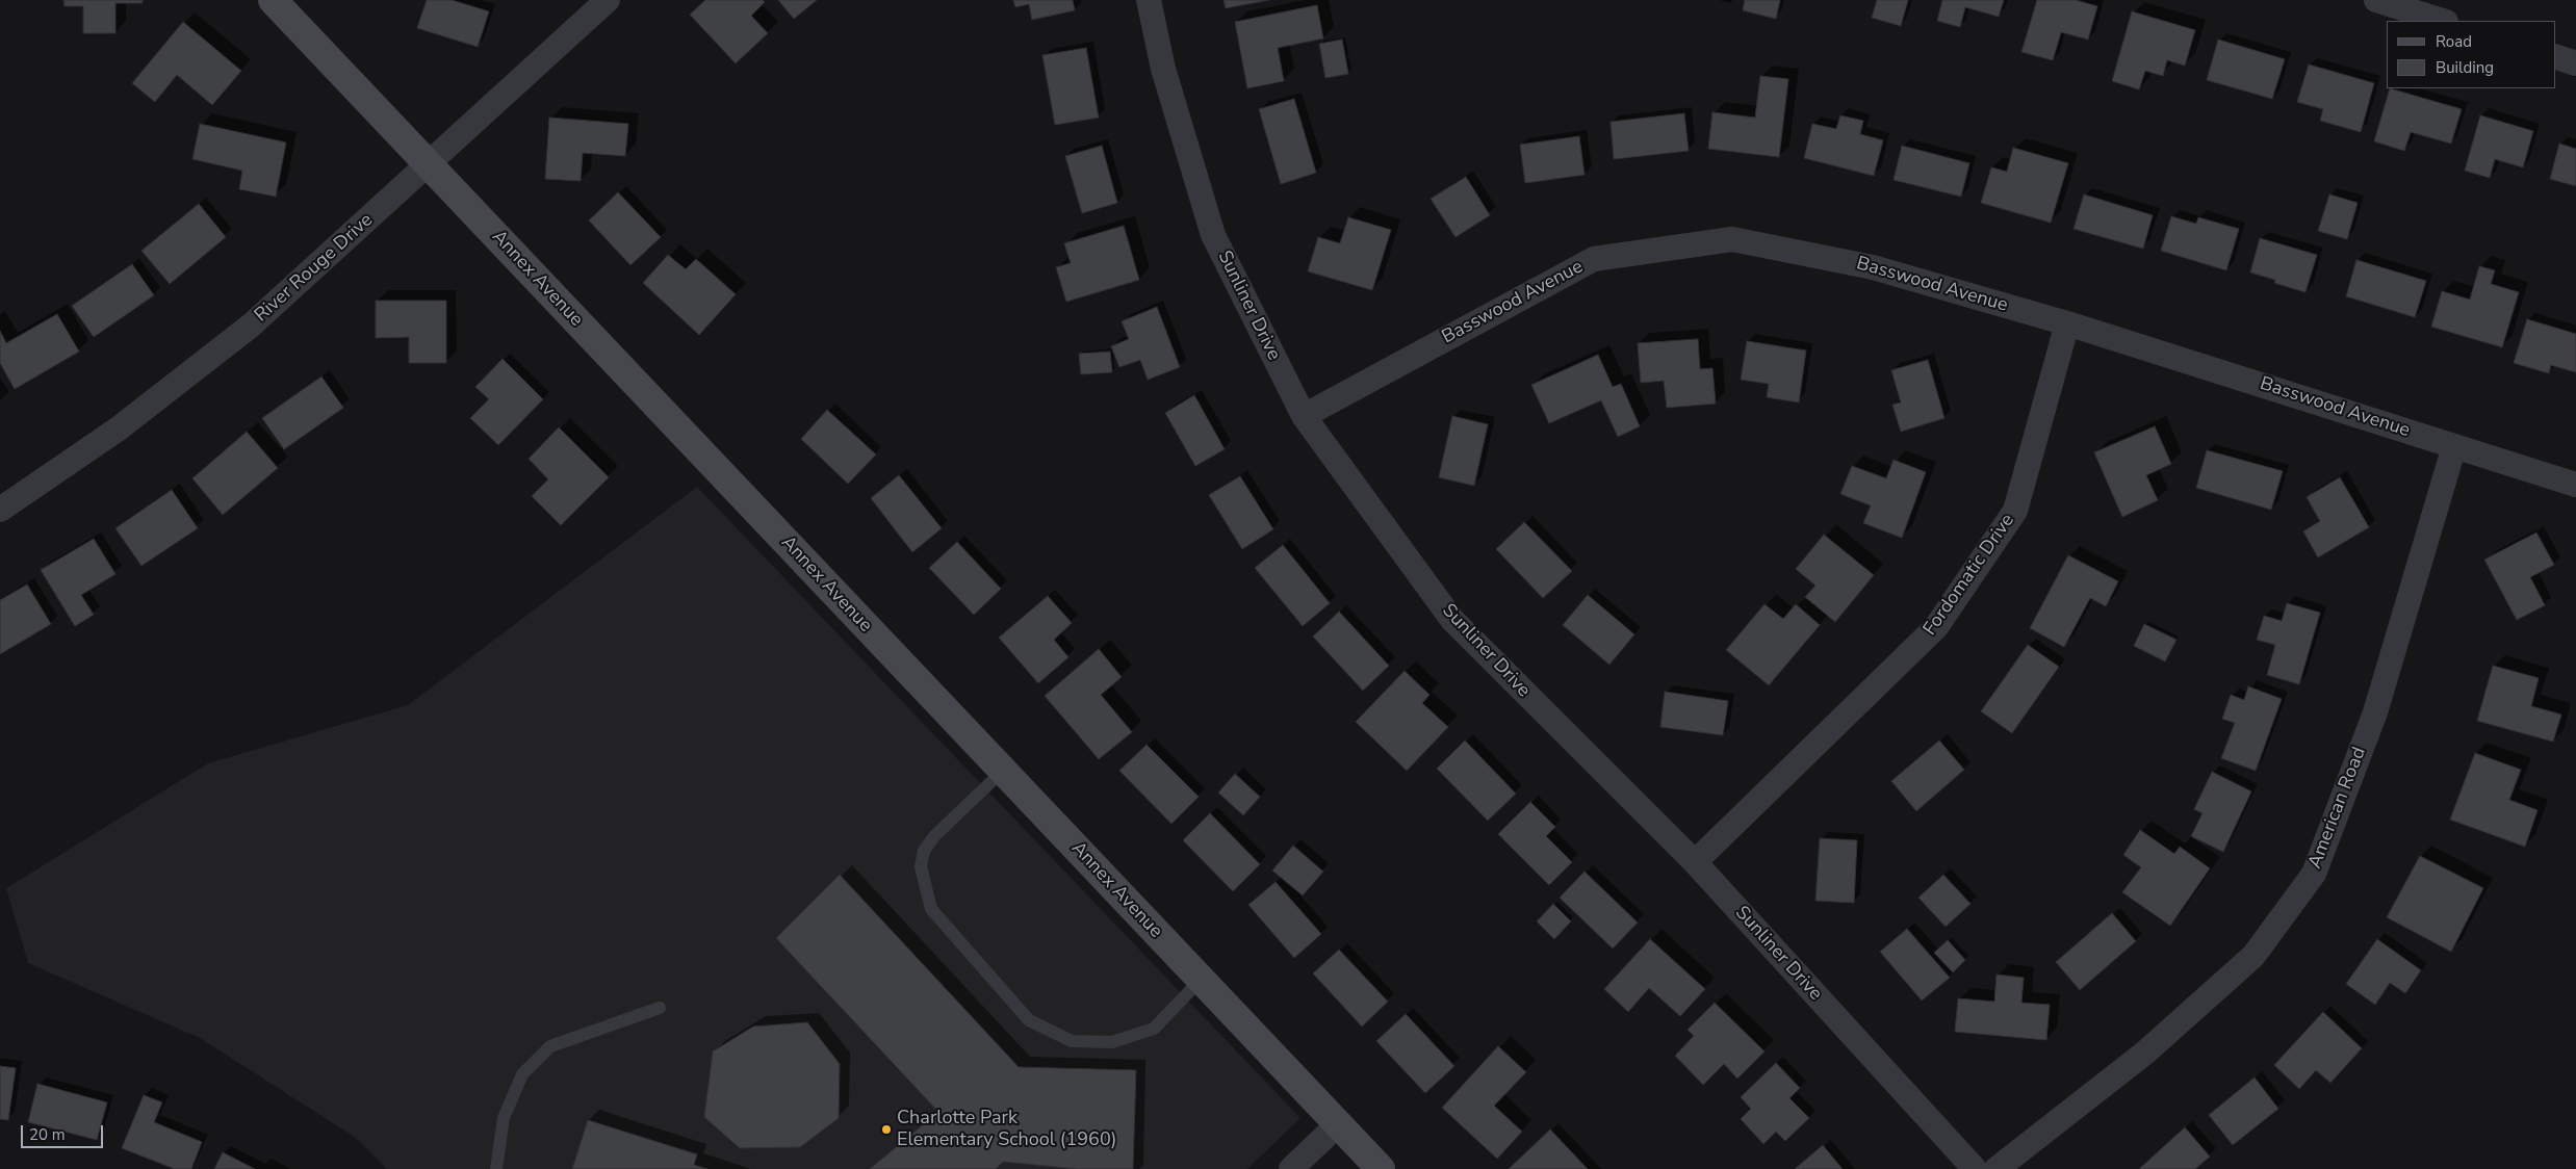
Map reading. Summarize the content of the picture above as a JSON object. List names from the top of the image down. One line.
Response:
{"streets":{"street":["River Rouge Drive","Annex Avenue","Basswood Avenue","Sunliner Drive","Fordomatic Drive","American Road"]},"crossings":[["River Rouge Drive","Annex Avenue"],["Basswood Avenue","Sunliner Drive"],["Basswood Avenue","Fordomatic Drive"],["Basswood Avenue","American Road"],["Sunliner Drive","Fordomatic Drive"]],"places":["Charlotte Park Elementary School (1960)"],"legend":["Road","Building"],"scale_bar":"20 m"}
